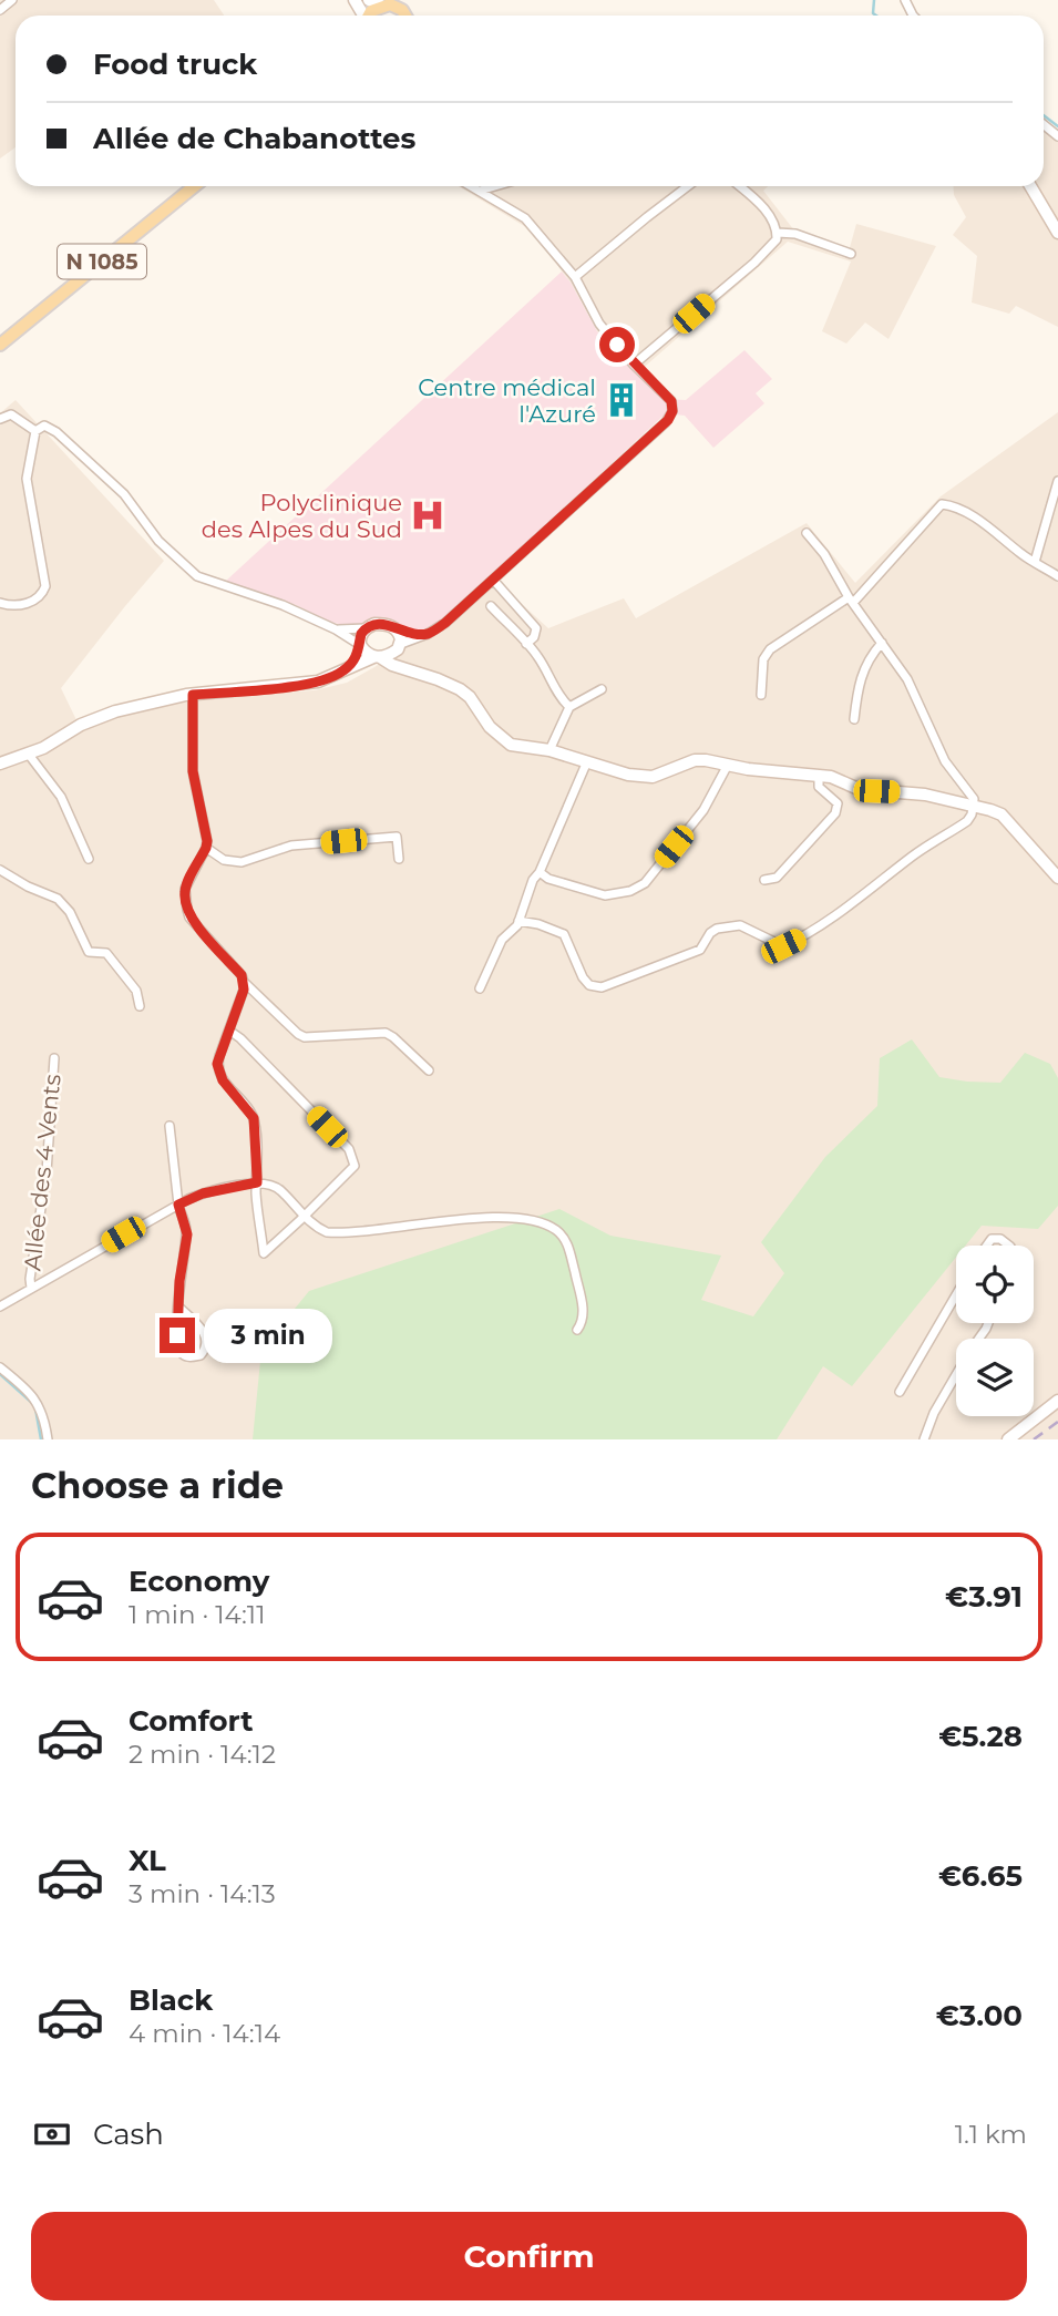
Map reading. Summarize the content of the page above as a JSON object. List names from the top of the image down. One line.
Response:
{"streets":{"main road":["N 1085"],"street":["Allée des 4 Vents"]},"places":{"building":["Centre médical l'Azuré"],"hospital":["Polyclinique des Alpes du Sud"]},"page":{"banner":["Food truck","Allée de Chabanottes"],"bubble":"3 min","heading":"Choose a ride","list":[{"name":"Economy","note":"1 min · 14:11","value":"€3.91"},{"name":"Comfort","note":"2 min · 14:12","value":"€5.28"},{"name":"XL","note":"3 min · 14:13","value":"€6.65"},{"name":"Black","note":"4 min · 14:14","value":"€3.00"}],"pay":["Cash","1.1 km"],"buttons":"Confirm"}}
